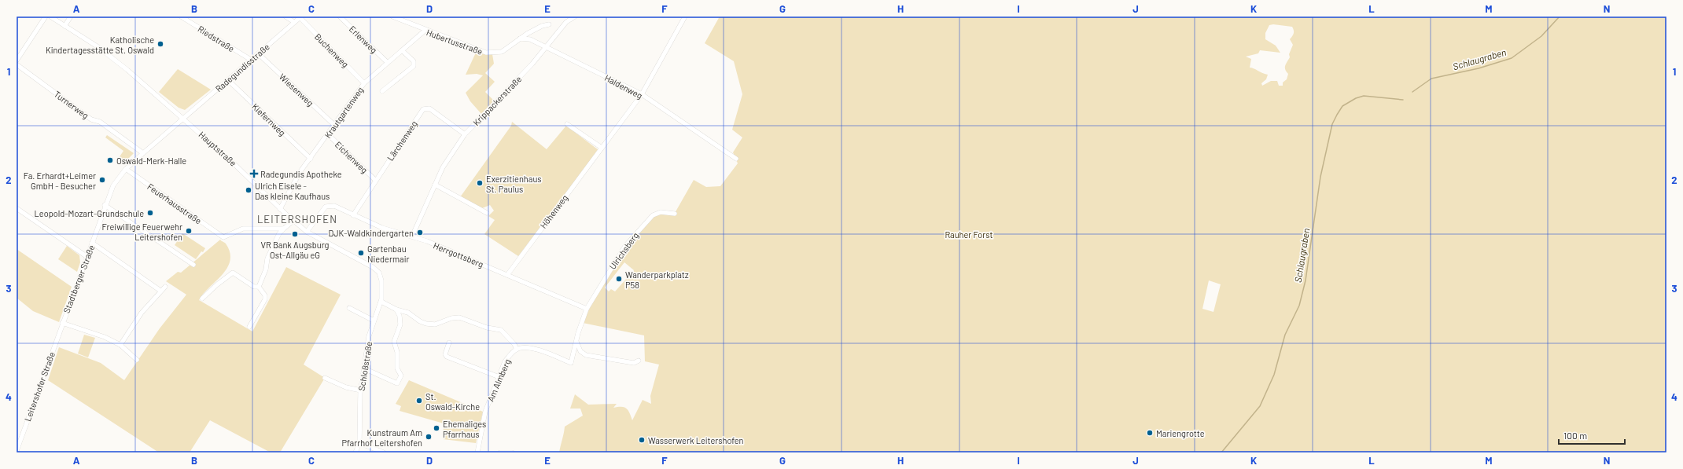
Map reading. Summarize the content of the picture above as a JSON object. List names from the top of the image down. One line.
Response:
{"streets":{"street":["Riedstraße","Erlenweg","Hubertusstraße","Buchenweg","Radegundisstraße","Haldenweg","Wiesenweg","Krippackerstraße","Turnerweg","Krautgartenweg","Kiefernweg","Lärchenweg","Hauptstraße","Eichenweg","Feuerhausstraße","Höhenweg","Ulrichsberg","Herrgottsberg","Stadtberger Straße","Schloßstraße","Am Almberg","Leitershofer Straße"]},"crossings":[["Riedstraße","Radegundisstraße"],["Erlenweg","Krautgartenweg"],["Hubertusstraße","Haldenweg"],["Hubertusstraße","Krautgartenweg"],["Buchenweg","Radegundisstraße"],["Buchenweg","Krautgartenweg"],["Radegundisstraße","Wiesenweg"],["Radegundisstraße","Kiefernweg"],["Radegundisstraße","Hauptstraße"],["Radegundisstraße","Stadtberger Straße"],["Haldenweg","Krippackerstraße"],["Haldenweg","Höhenweg"],["Wiesenweg","Krautgartenweg"],["Krippackerstraße","Lärchenweg"],["Krippackerstraße","Herrgottsberg"],["Turnerweg","Stadtberger Straße"],["Krautgartenweg","Kiefernweg"],["Krautgartenweg","Hauptstraße"],["Krautgartenweg","Eichenweg"],["Lärchenweg","Eichenweg"],["Lärchenweg","Herrgottsberg"],["Hauptstraße","Herrgottsberg"],["Hauptstraße","Stadtberger Straße"],["Hauptstraße","Schloßstraße"],["Feuerhausstraße","Stadtberger Straße"],["Höhenweg","Herrgottsberg"],["Ulrichsberg","Herrgottsberg"],["Stadtberger Straße","Leitershofer Straße"]],"districts":["LEITERSHOFEN"],"water":["Schlaugraben"],"parks":["Rauher Forst"],"places":{"other":["Katholische Kindertagesstätte St. Oswald","Oswald-Merk-Halle","Fa. Erhardt+Leimer GmbH - Besucher","Exerzitienhaus St. Paulus","Ulrich Eisele - Das kleine Kaufhaus","Leopold-Mozart-Grundschule","Freiwillige Feuerwehr Leitershofen","DJK-Waldkindergarten","VR Bank Augsburg Ost-Allgäu eG","Gartenbau Niedermair","Wanderparkplatz P58","St. Oswald-Kirche","Ehemaliges Pfarrhaus","Mariengrotte","Kunstraum Am Pfarrhof Leitershofen","Wasserwerk Leitershofen"],"health":["Radegundis Apotheke"]},"scale_bar":"100 m","grid":{"columns":["A","B","C","D","E","F","G","H","I","J","K","L","M","N"],"rows":["1","2","3","4"]}}
